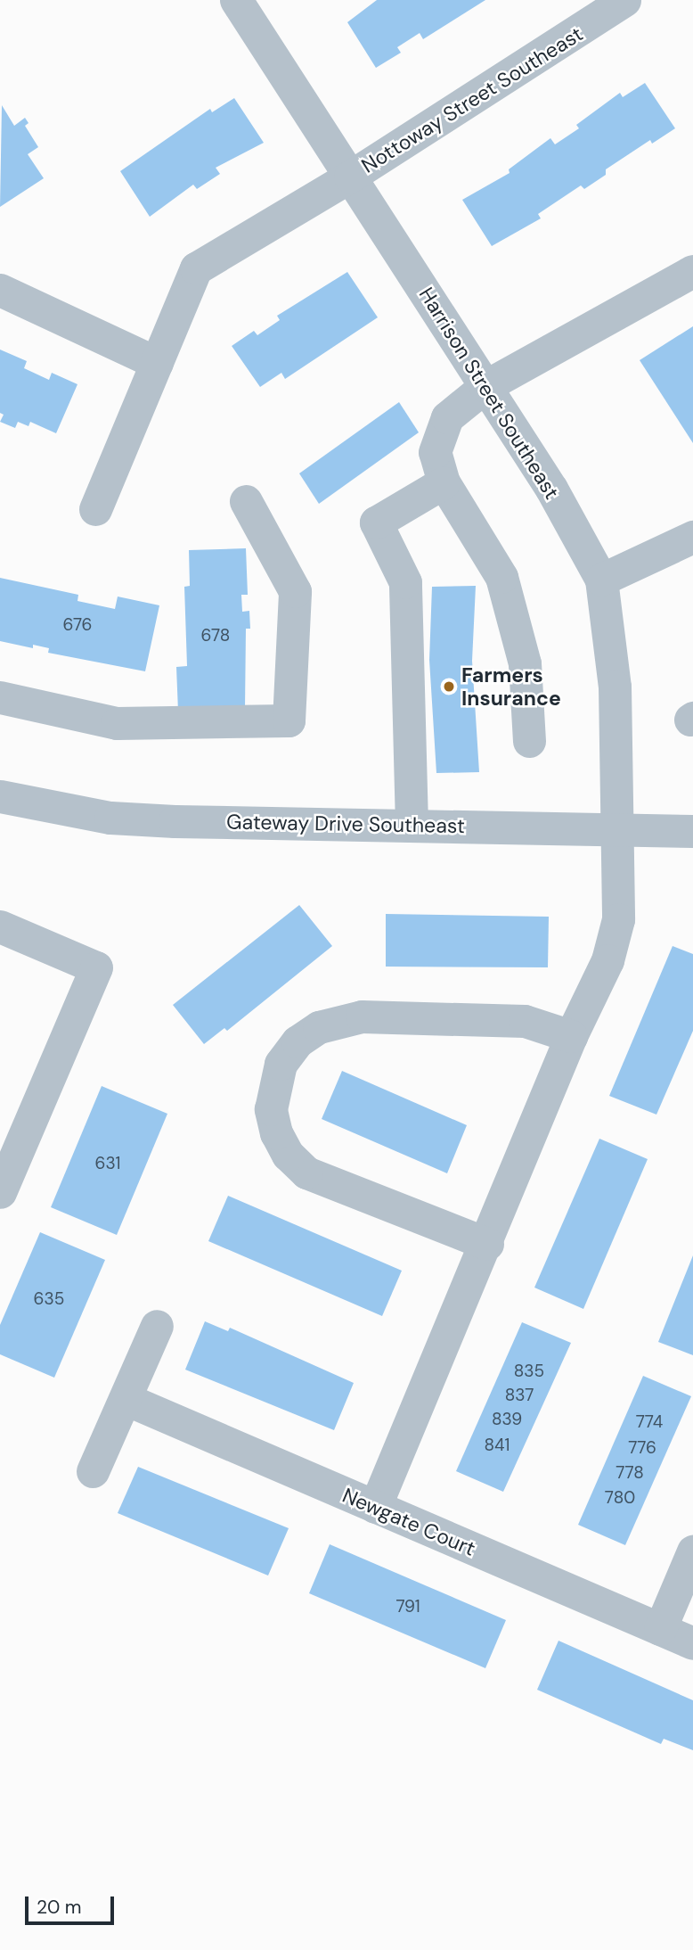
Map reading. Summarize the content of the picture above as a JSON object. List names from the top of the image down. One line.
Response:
{"streets":{"street":["Nottoway Street Southeast","Harrison Street Southeast","Gateway Drive Southeast","Newgate Court"]},"crossings":[["Nottoway Street Southeast","Harrison Street Southeast"],["Harrison Street Southeast","Gateway Drive Southeast"],["Harrison Street Southeast","Newgate Court"]],"places":["Farmers Insurance"],"house_numbers":["676","678","631","635","835","837","839","774","841","776","778","780","791"],"scale_bar":"20 m"}
